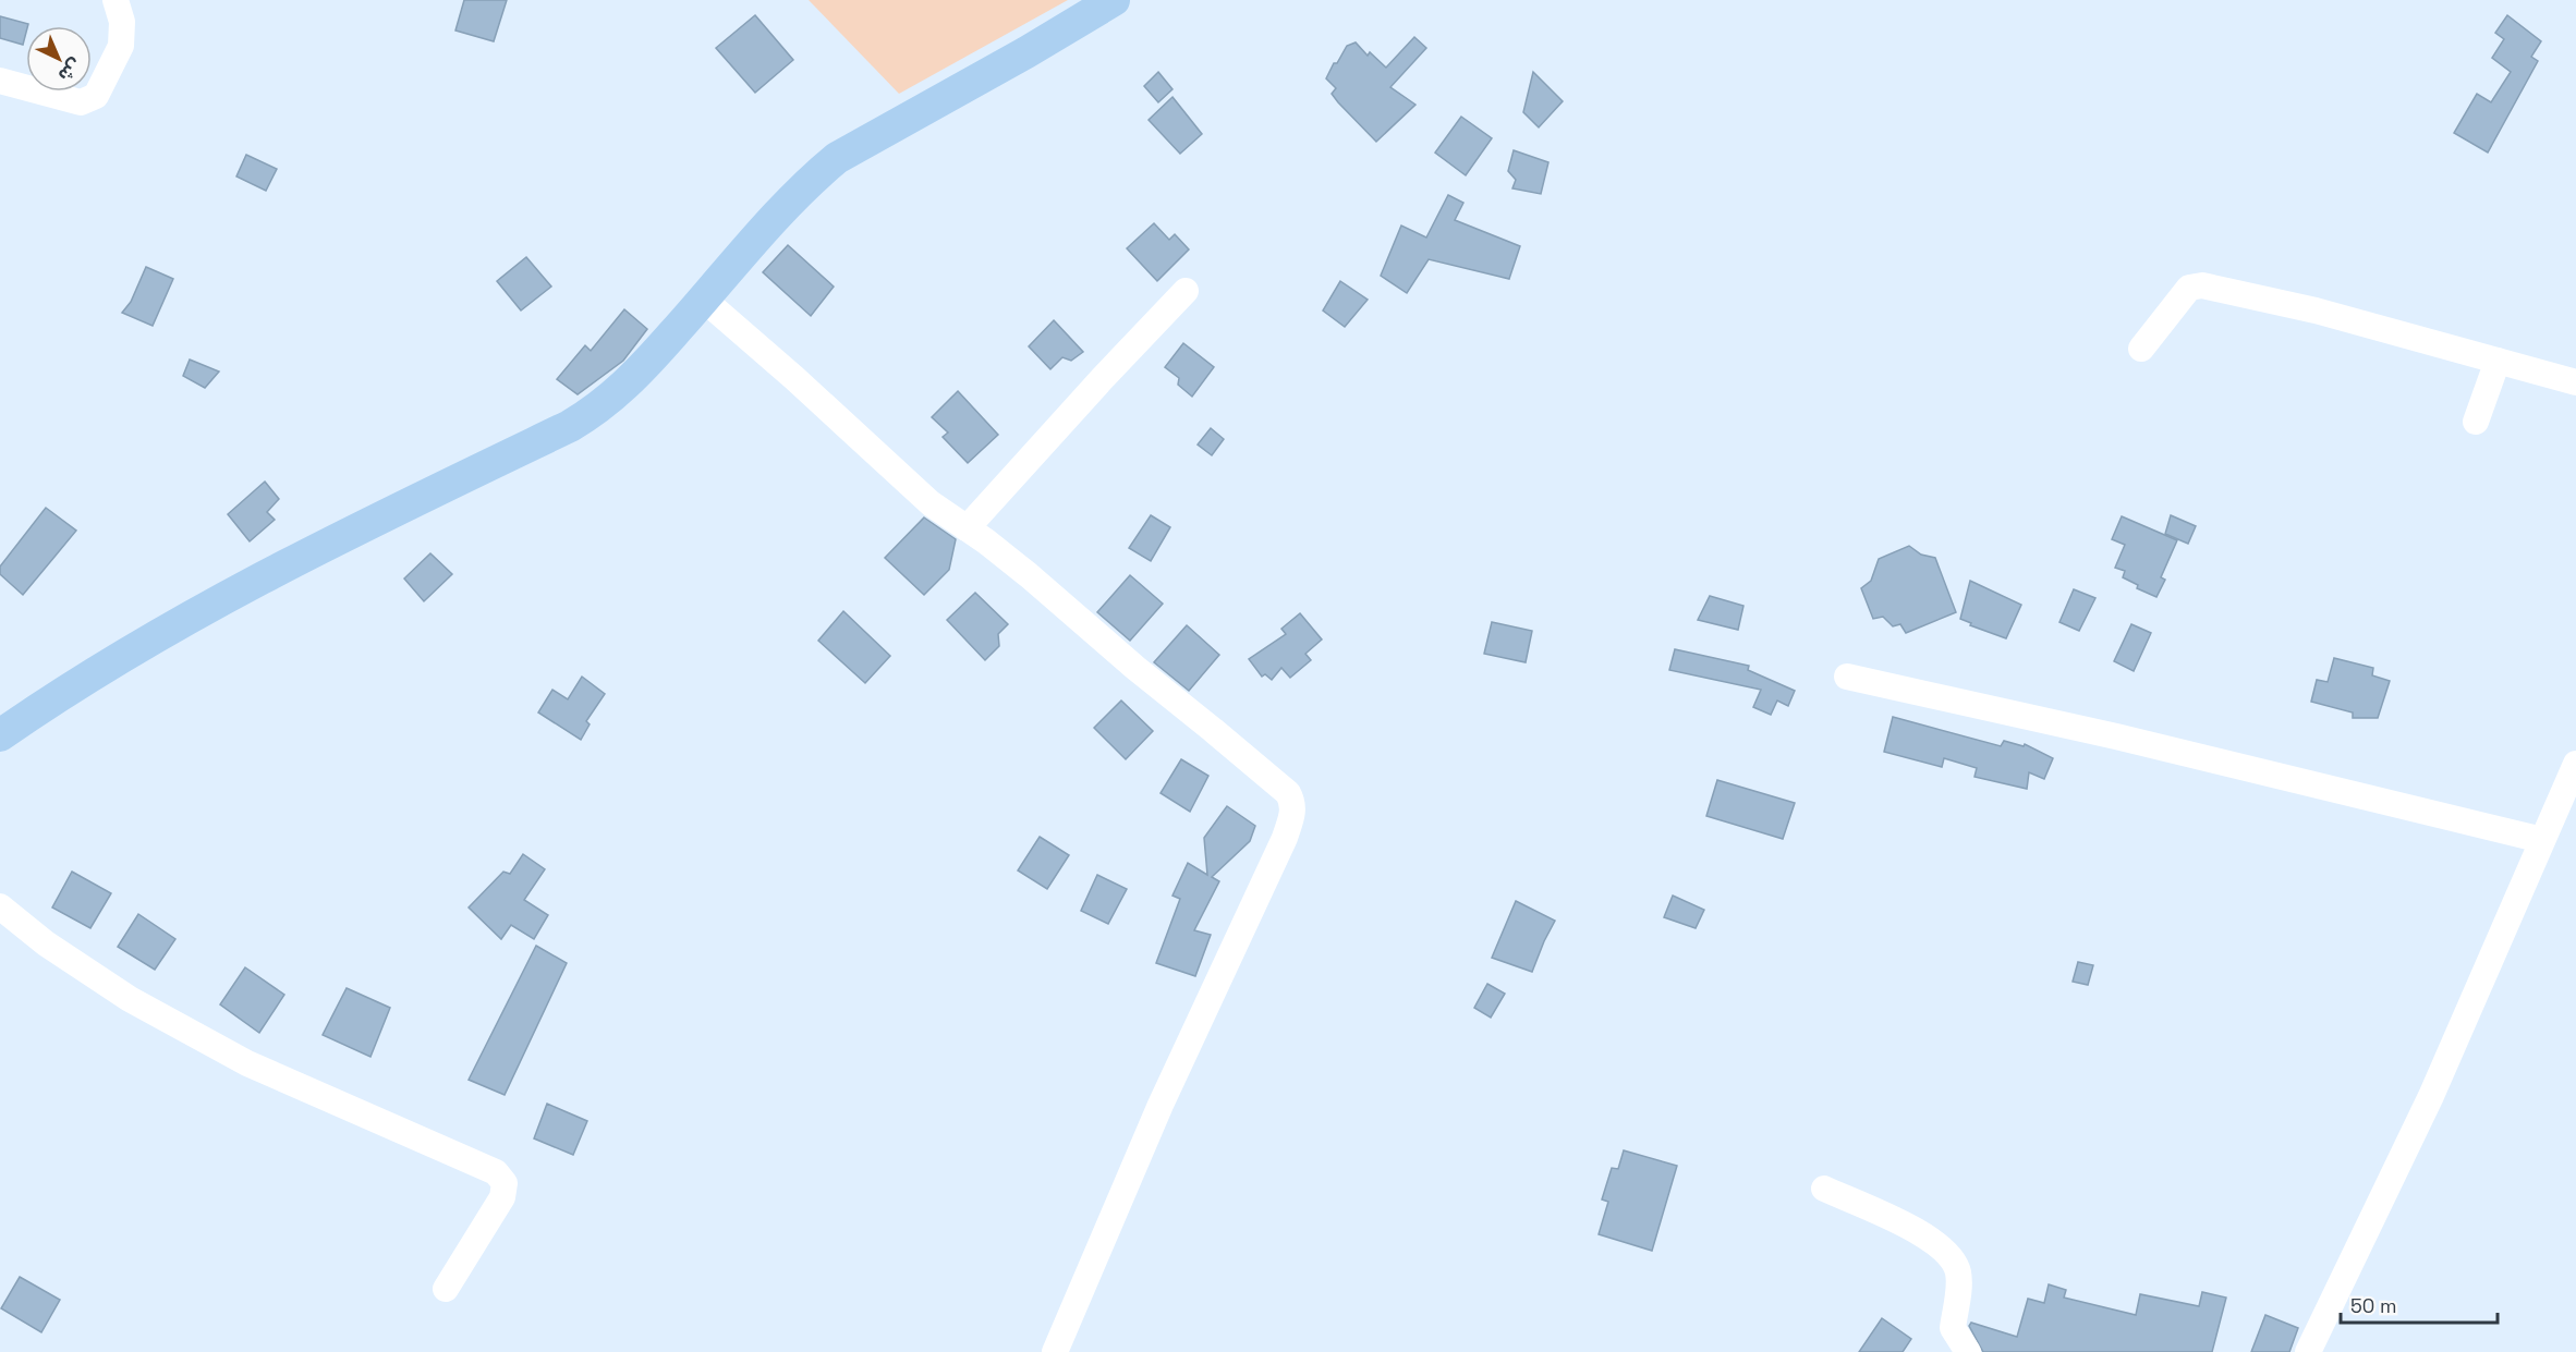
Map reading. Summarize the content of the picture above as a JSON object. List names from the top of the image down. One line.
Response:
{"scale_bar":"50 m","north":"bottom right"}
